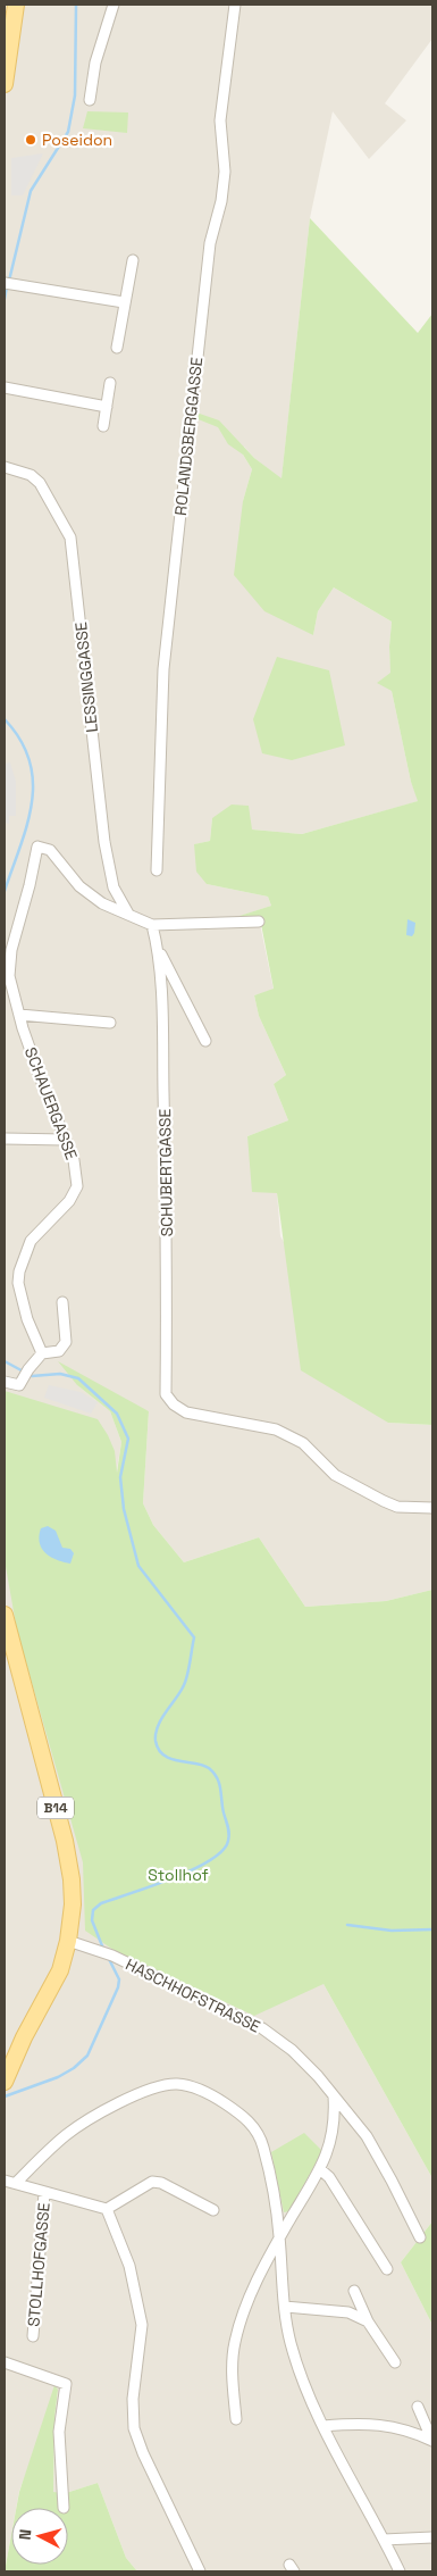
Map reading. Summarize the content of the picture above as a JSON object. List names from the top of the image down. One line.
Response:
{"streets":{"main road":["B14"],"street":["ROLANDSBERGGASSE","LESSINGGASSE","SCHAUERGASSE","SCHUBERTGASSE","HASCHHOFSTRASSE","STOLLHOFGASSE"]},"crossings":[["LESSINGGASSE","SCHAUERGASSE"],["B14","HASCHHOFSTRASSE"]],"parks":["Stollhof"],"places":["Poseidon"],"north":"left"}
